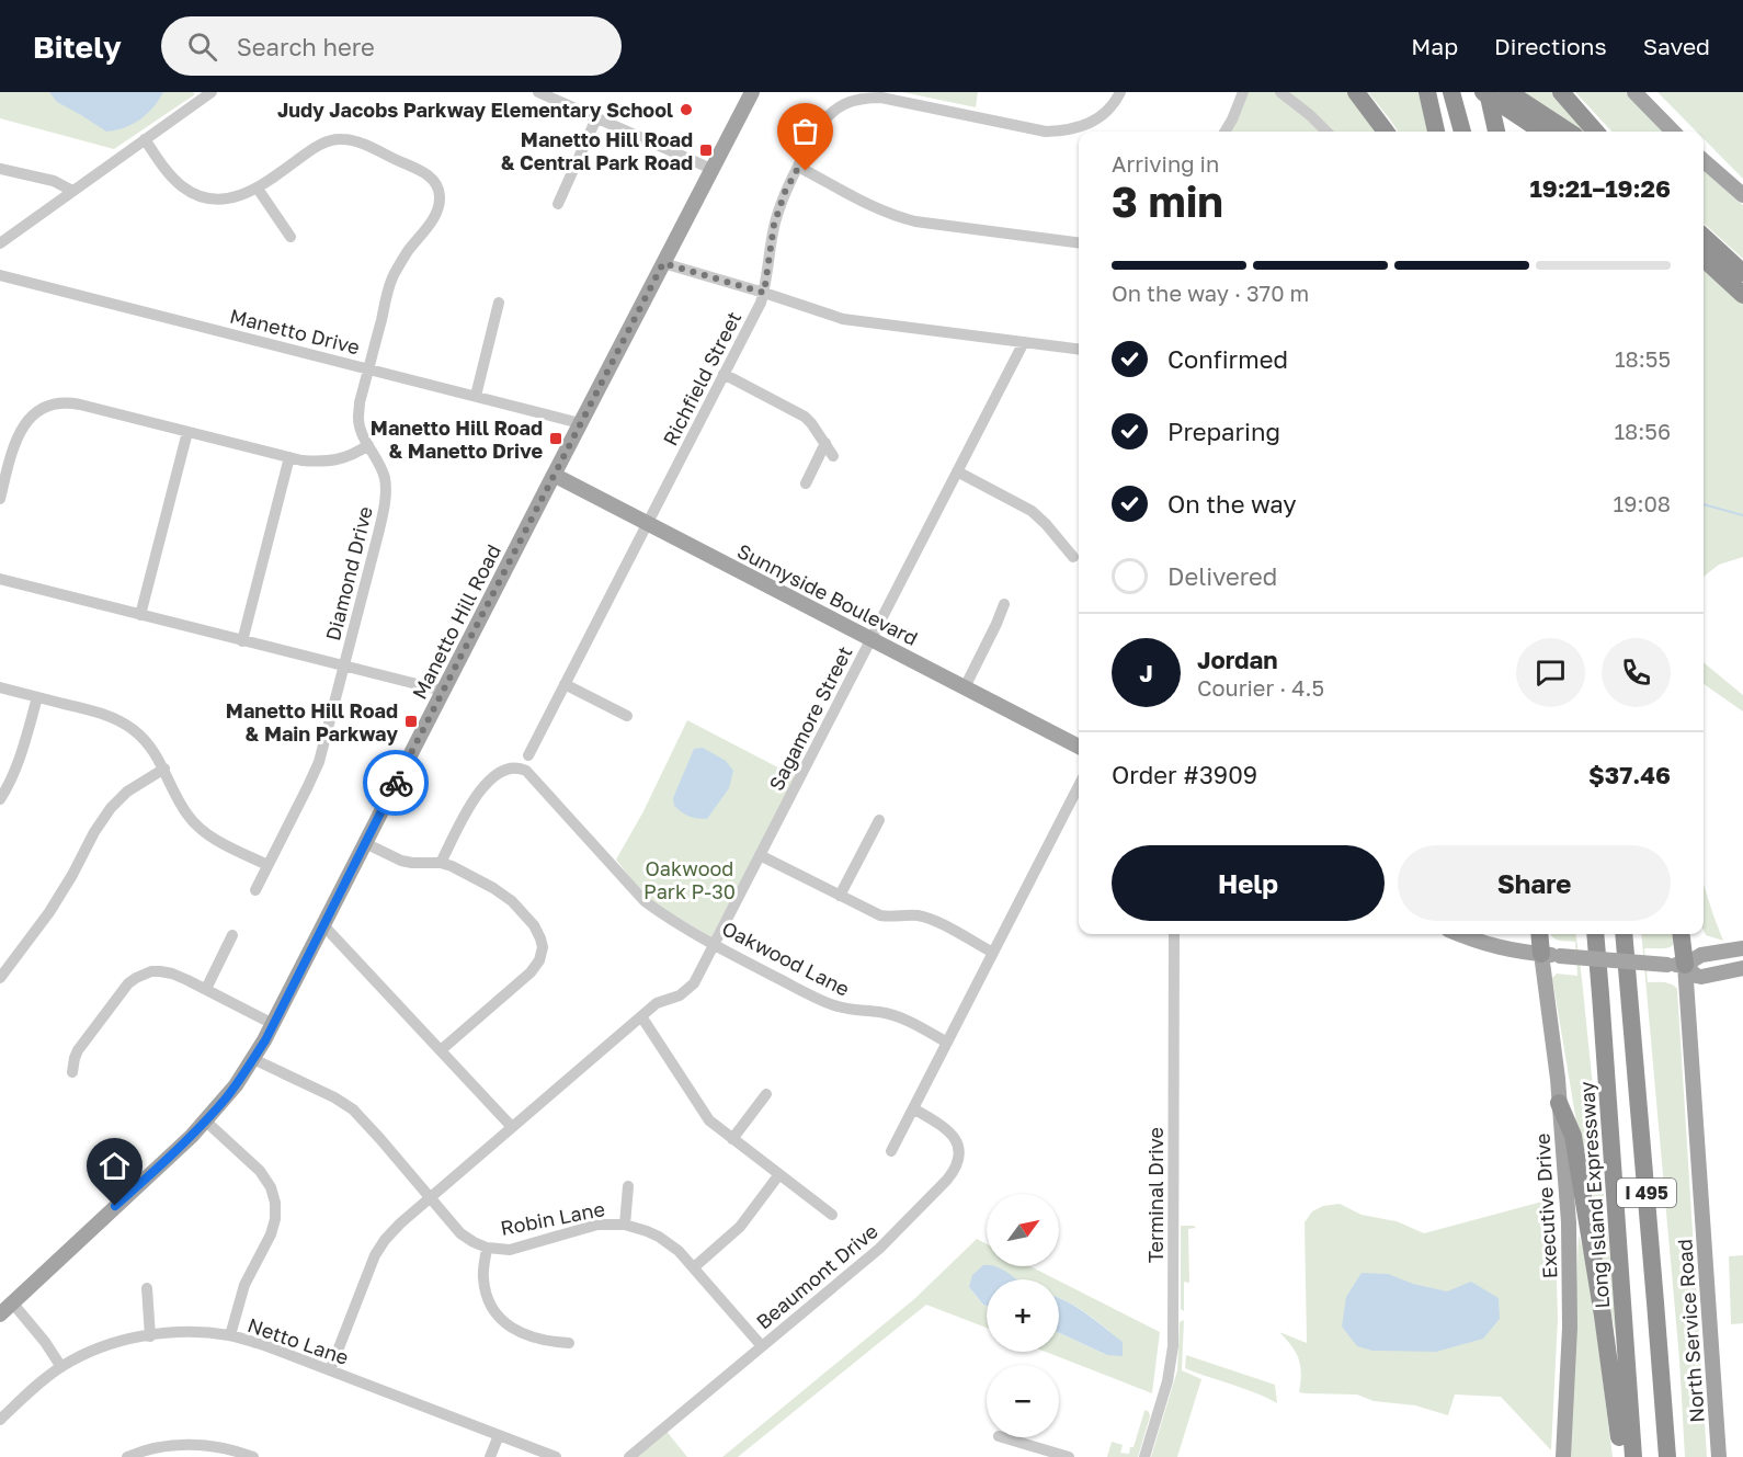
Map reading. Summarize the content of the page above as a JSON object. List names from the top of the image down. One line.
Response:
{"streets":{"highway":["I 495","Long Island Expressway"],"main road":["Sunnyside Boulevard","Manetto Hill Road","Executive Drive","North Service Road"],"street":["Manetto Drive","Richfield Street","Diamond Drive","Sagamore Street","Oakwood Lane","Terminal Drive","Robin Lane","Beaumont Drive","Netto Lane"]},"crossings":[["Manetto Drive","Diamond Drive"],["Manetto Drive","Manetto Hill Road"],["Richfield Street","Sunnyside Boulevard"],["Sunnyside Boulevard","Manetto Hill Road"],["Sunnyside Boulevard","Sagamore Street"],["Manetto Hill Road","Robin Lane"],["Sagamore Street","Oakwood Lane"],["Sagamore Street","Robin Lane"],["Sagamore Street","Netto Lane"],["Robin Lane","Beaumont Drive"]],"parks":["Oakwood Park P-30"],"places":{"other":["Judy Jacobs Parkway Elementary School"],"transit":["Manetto Hill Road & Central Park Road","Manetto Hill Road & Manetto Drive","Manetto Hill Road & Main Parkway"]},"north":"top right","page":{"header":"Bitely","search":"Search here","nav":["Map","Directions","Saved"],"heading":["3 min","Arriving in","19:21–19:26"],"panel":["Jordan","Courier · 4.5","Order #3909","$37.46"],"bar":"On the way · 370 m","list":[["Confirmed","18:55"],["Preparing","18:56"],["On the way","19:08"],"Delivered"],"round":"J","buttons":["Help","Share"],"map_buttons":["+","−"]}}
